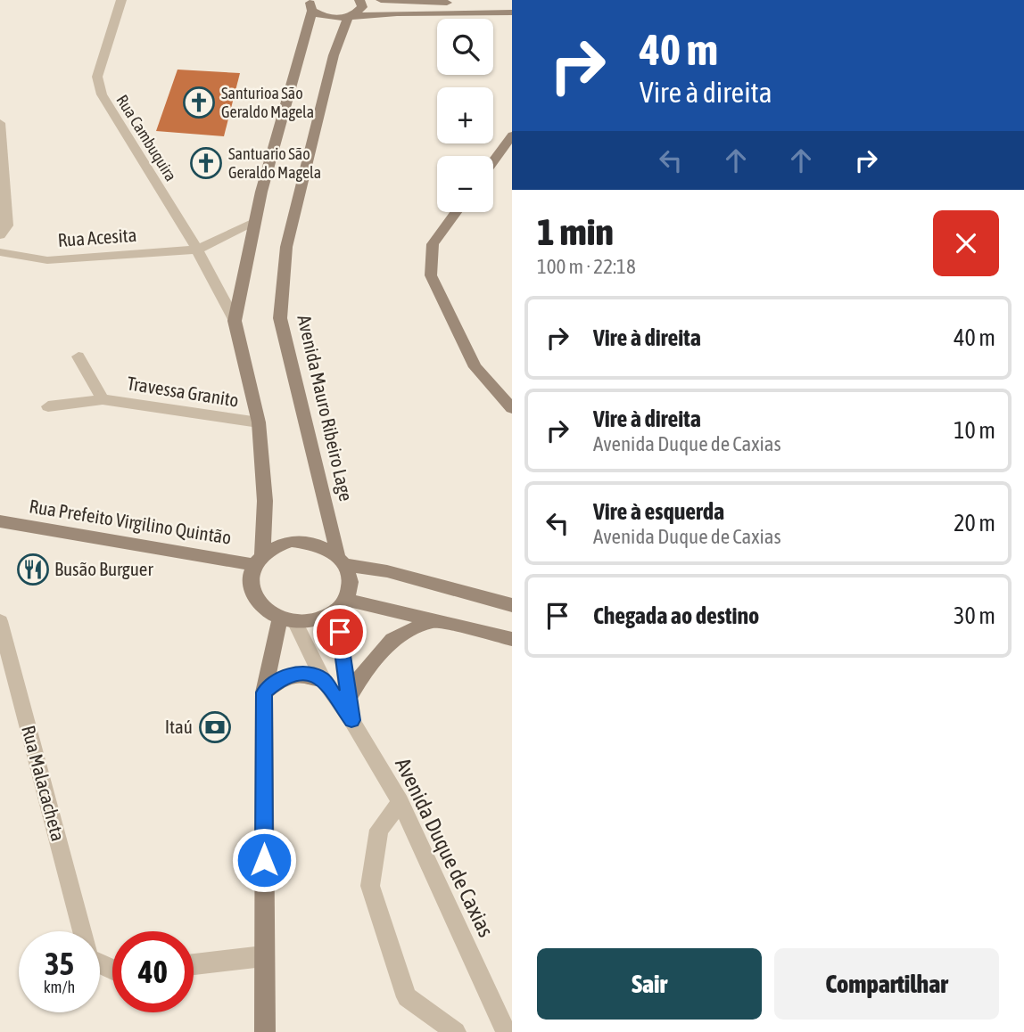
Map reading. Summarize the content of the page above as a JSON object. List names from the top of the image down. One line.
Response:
{"streets":{"street":["Rua Cambuquira","Rua Acesita","Travessa Granito","Avenida Mauro Ribeiro Lage","Rua Prefeito Virgilino Quintão","Rua Malacacheta","Avenida Duque de Caxias"]},"crossings":[["Rua Cambuquira","Rua Acesita"],["Avenida Mauro Ribeiro Lage","Rua Prefeito Virgilino Quintão"],["Avenida Mauro Ribeiro Lage","Avenida Duque de Caxias"],["Rua Prefeito Virgilino Quintão","Avenida Duque de Caxias"]],"places":{"church":["Santurioa São Geraldo Magela","Santuario São Geraldo Magela"],"restaurant":["Busão Burguer"],"bank":["Itaú"]},"page":{"turn":["40 m","Vire à direita"],"map_buttons":["+","−"],"heading":["1 min","100 m · 22:18"],"list":[{"name":"Vire à direita","value":"40 m"},{"name":"Vire à direita","note":"Avenida Duque de Caxias","value":"10 m"},{"name":"Vire à esquerda","note":"Avenida Duque de Caxias","value":"20 m"},{"name":"Chegada ao destino","value":"30 m"}],"speed":"35 km/h","limit":"40","buttons":["Sair","Compartilhar"]}}
